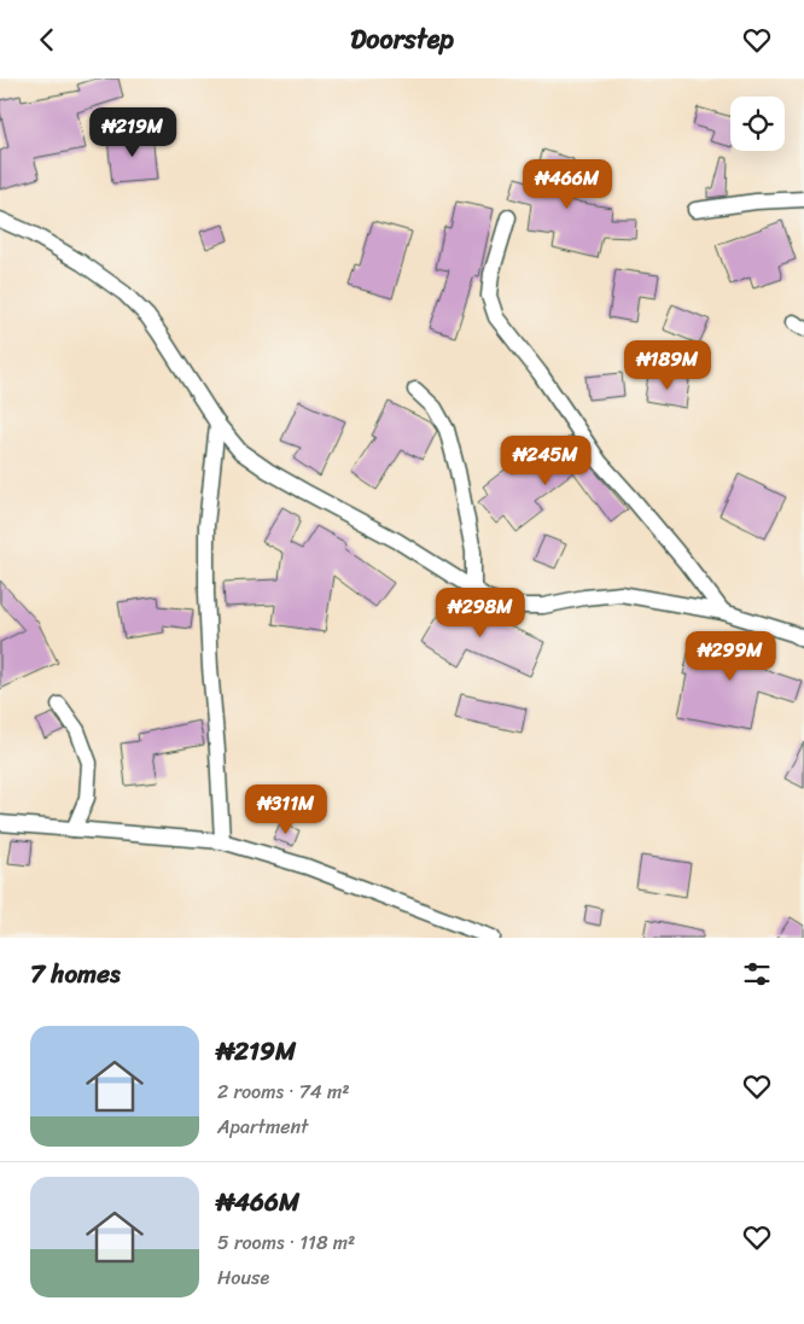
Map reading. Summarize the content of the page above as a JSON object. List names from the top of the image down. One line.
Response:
{"page":{"header":"Doorstep","price":["₦219M","₦466M","₦189M","₦245M","₦298M","₦299M","₦311M"],"heading":"7 homes","list":[{"name":"₦219M","note":"2 rooms · 74 m² · Apartment"},{"name":"₦466M","note":"5 rooms · 118 m² · House"}]}}
